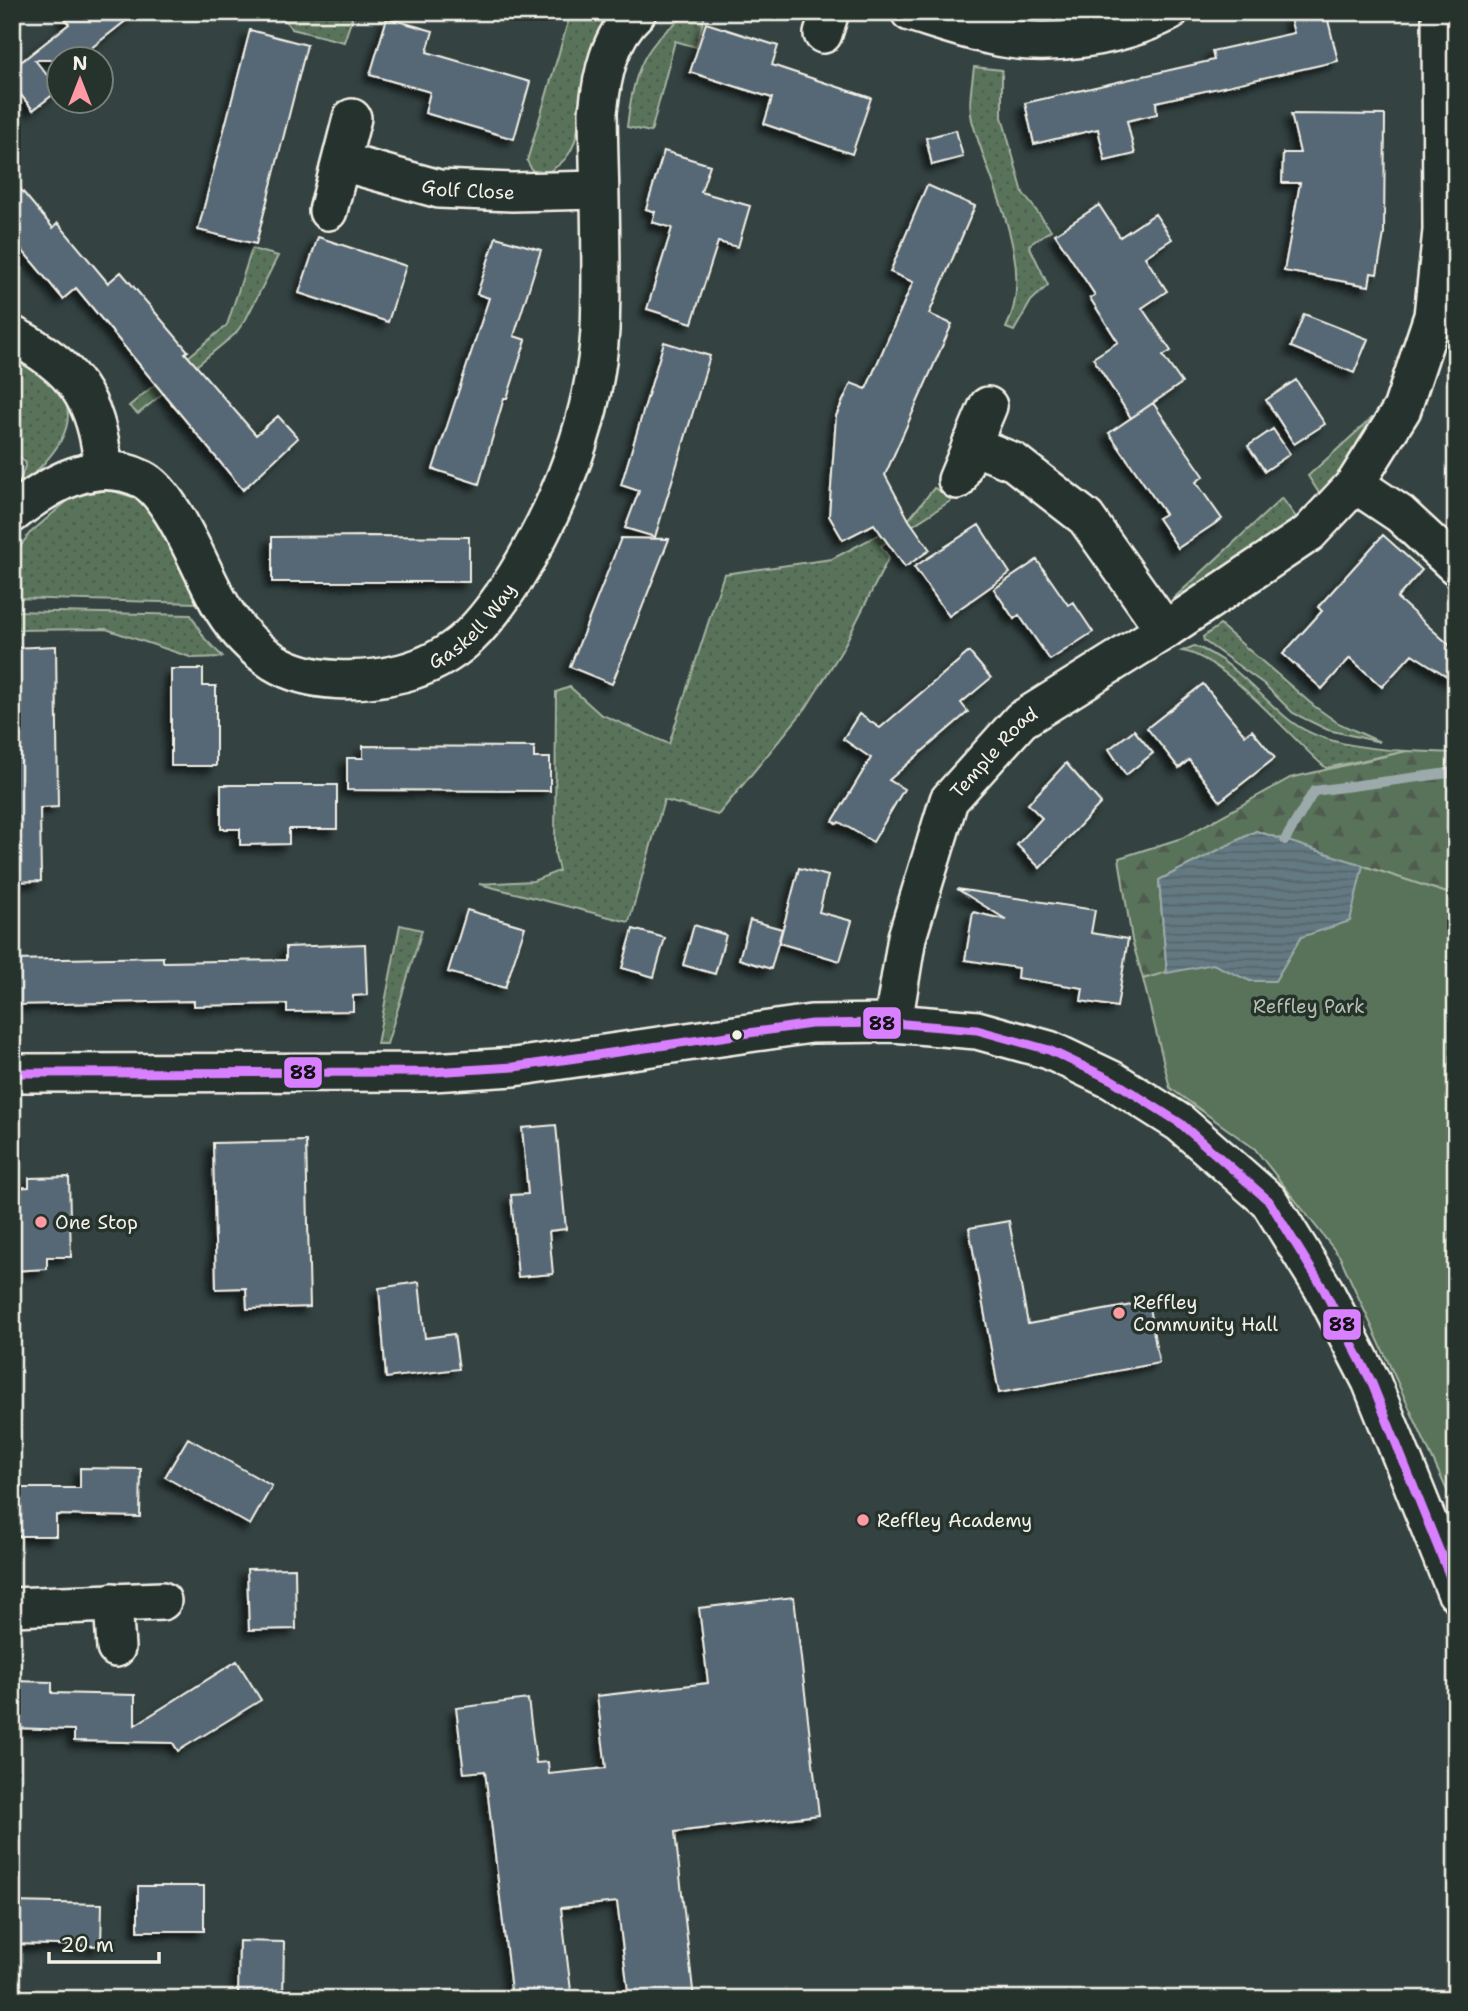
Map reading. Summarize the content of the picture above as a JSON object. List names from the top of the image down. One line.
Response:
{"streets":{"street":["Golf Close","Gaskell Way","Temple Road"]},"crossings":[["Golf Close","Gaskell Way"]],"parks":["Reffley Park"],"places":["One Stop","Reffley Community Hall","Reffley Academy"],"lines":["transit line 88"],"scale_bar":"20 m","north":"top"}
